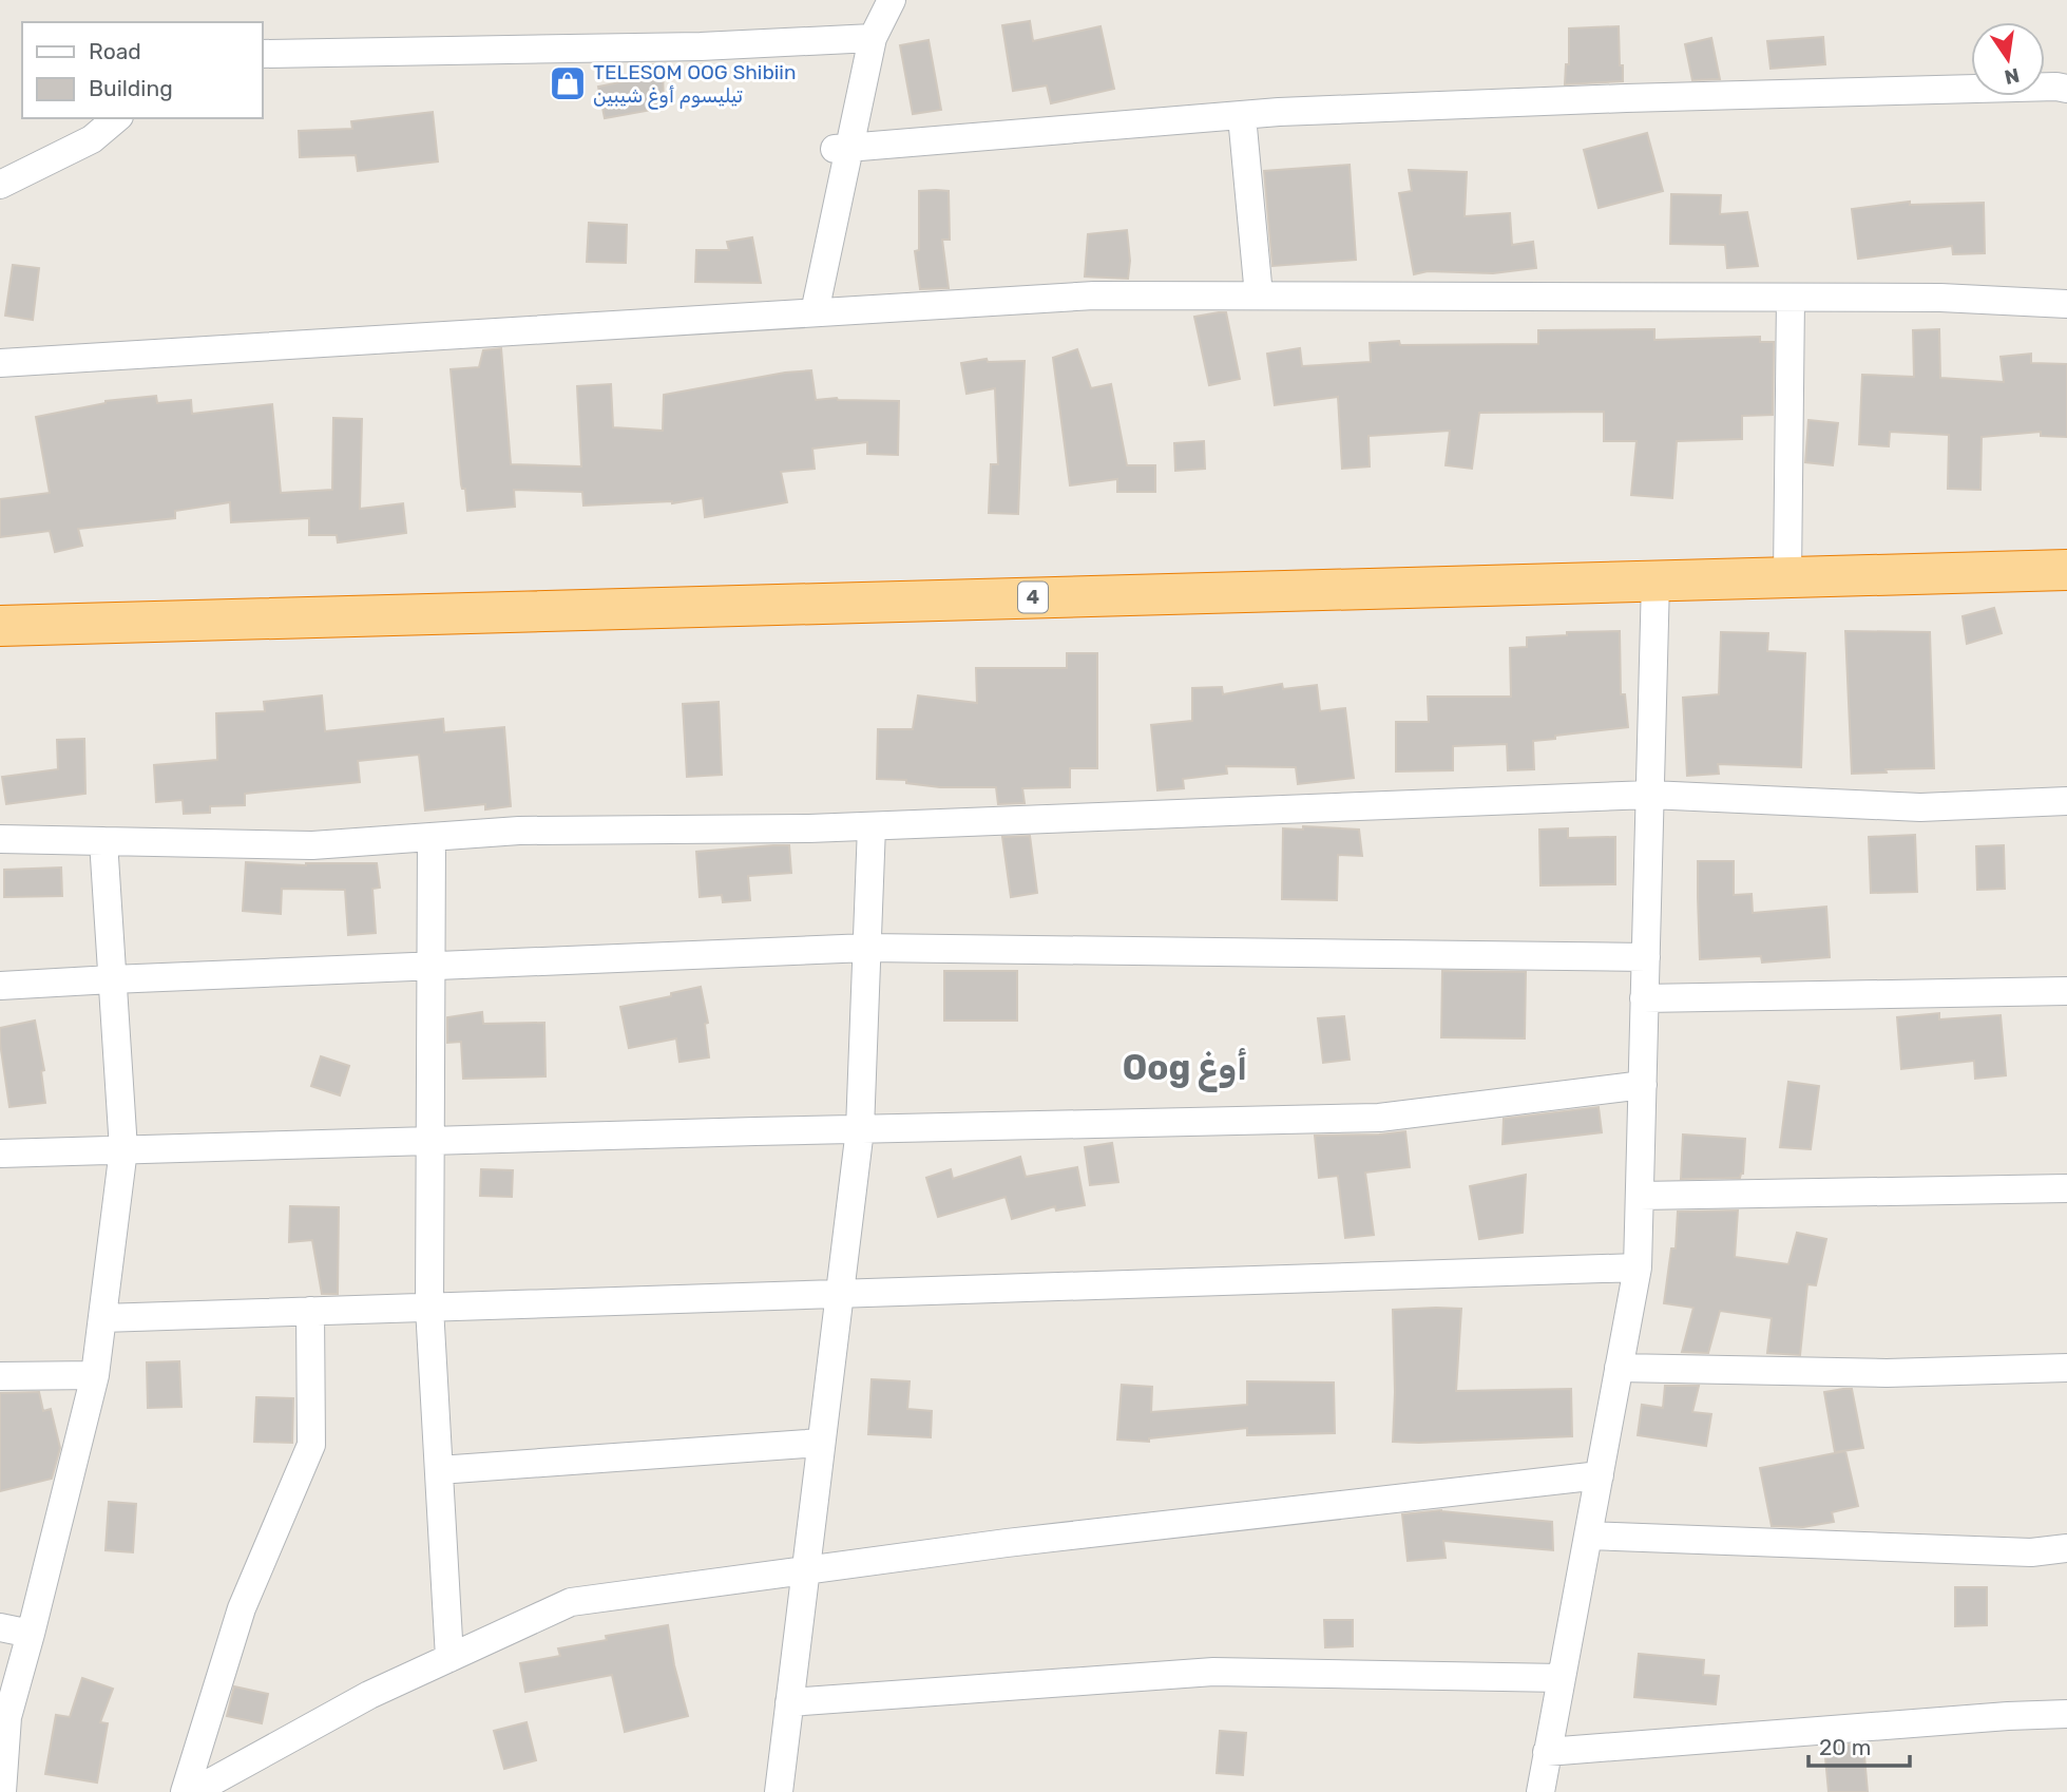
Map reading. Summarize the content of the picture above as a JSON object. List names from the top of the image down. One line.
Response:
{"streets":{"highway":["4"]},"districts":["Oog أوغ"],"places":{"shop":["TELESOM OOG Shibiin تيليسوم أوغ شيبين"]},"legend":["Road","Building"],"scale_bar":"20 m","north":"bottom"}
